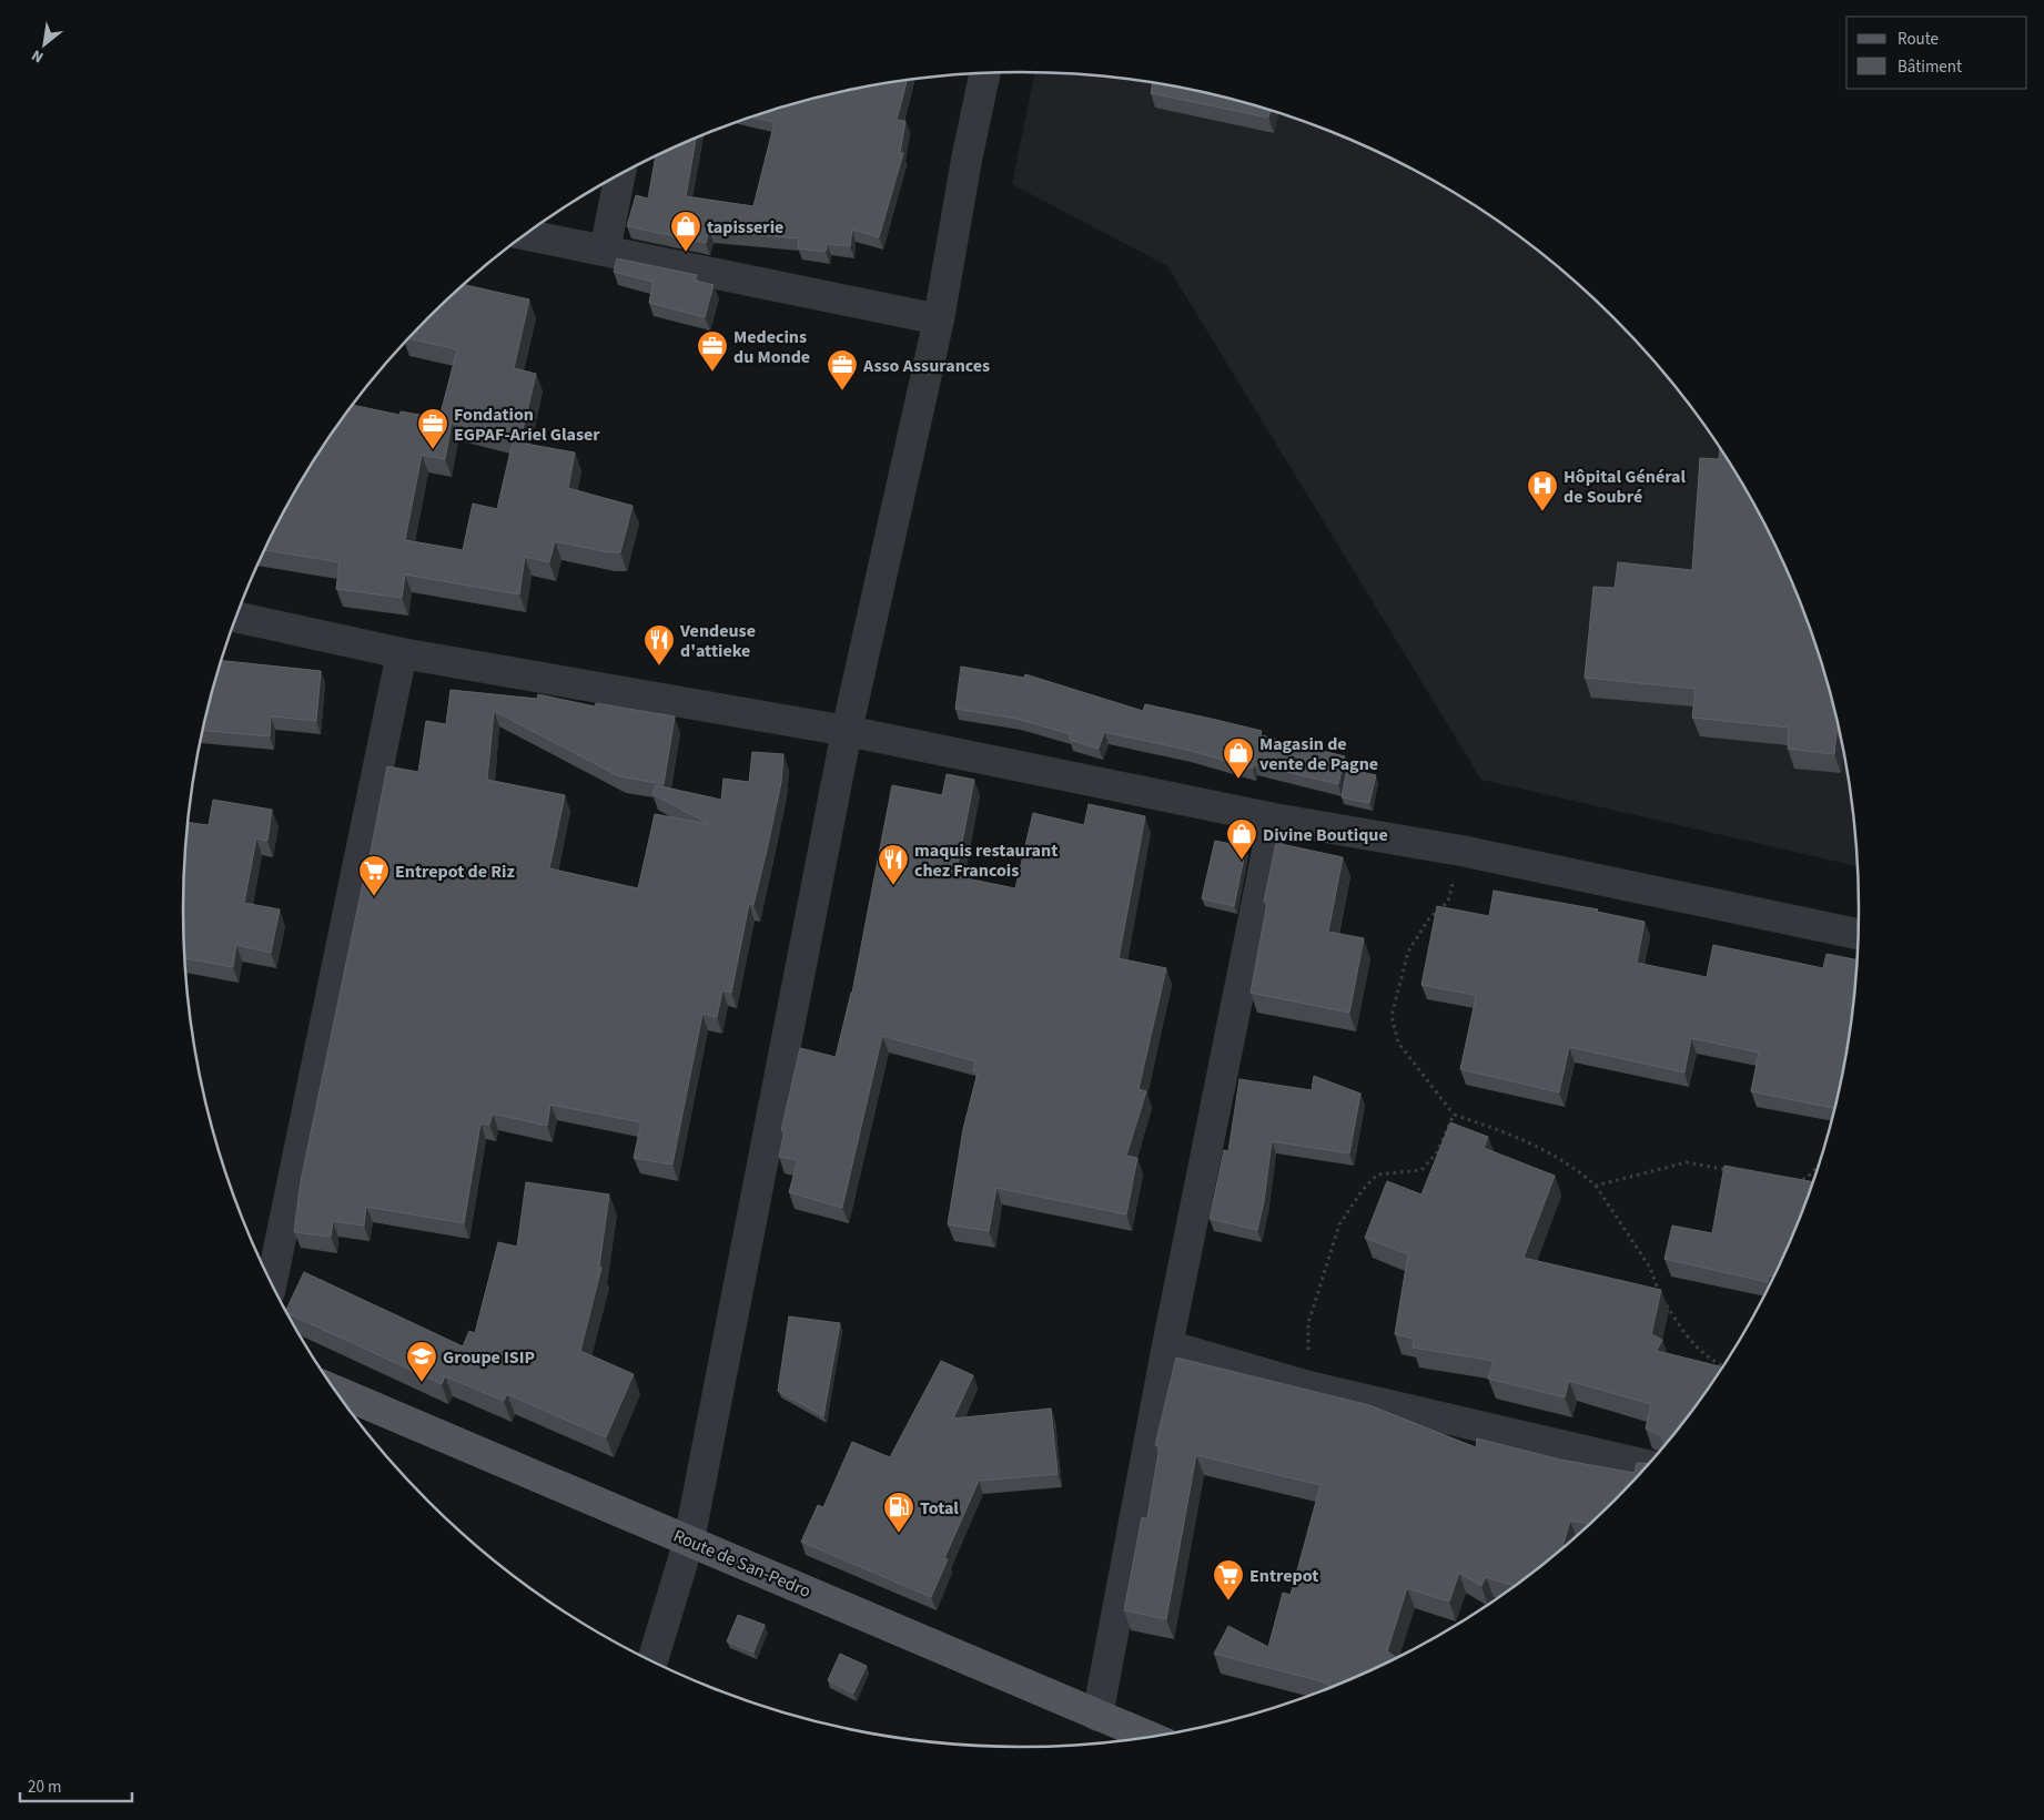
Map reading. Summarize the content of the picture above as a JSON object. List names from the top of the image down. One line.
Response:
{"streets":{"main road":["Route de San-Pedro"]},"places":{"shop":["tapisserie","Magasin de vente de Pagne","Divine Boutique"],"office":["Medecins du Monde","Asso Assurances","Fondation EGPAF-Ariel Glaser"],"hospital":["Hôpital Général de Soubré"],"restaurant":["Vendeuse d'attieke","maquis restaurant chez Francois"],"supermarket":["Entrepot de Riz","Entrepot"],"school or university":["Groupe ISIP"],"fuel station":["Total"]},"legend":["Route","Bâtiment"],"scale_bar":"20 m","north":"bottom left"}
